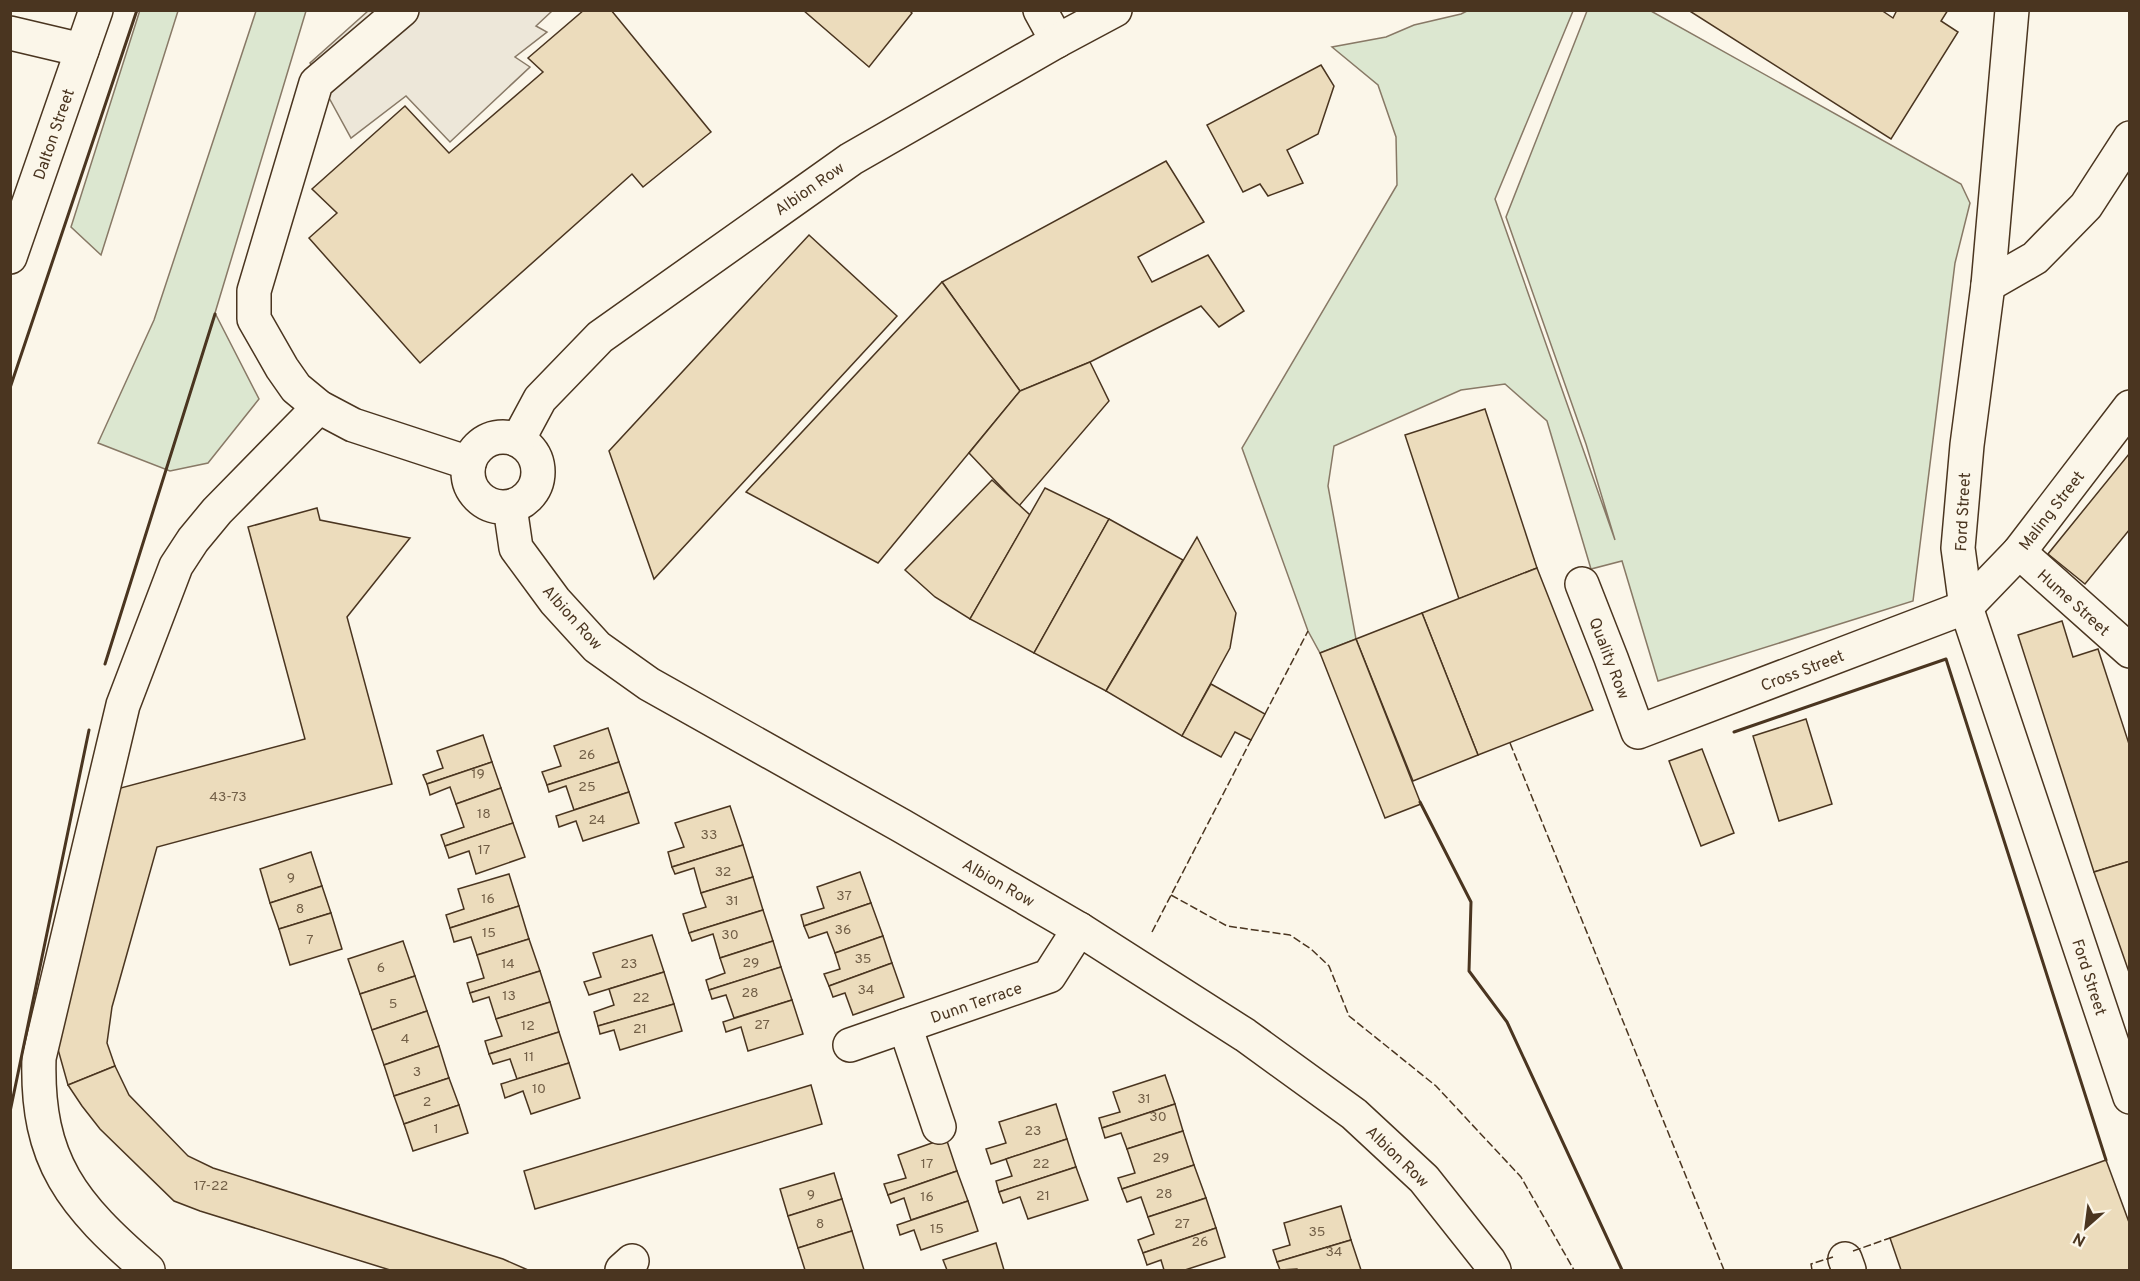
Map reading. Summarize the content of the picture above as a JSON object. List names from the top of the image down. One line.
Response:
{"streets":{"street":["Dalton Street","Albion Row","Maling Street","Ford Street","Hume Street","Quality Row","Cross Street","Dunn Terrace"]},"crossings":[["Albion Row","Dunn Terrace"],["Maling Street","Ford Street"],["Maling Street","Hume Street"],["Maling Street","Cross Street"],["Ford Street","Cross Street"],["Quality Row","Cross Street"]],"house_numbers":["26","19","25","43-73","18","24","33","17","32","9","37","16","31","8","36","15","30","7","35","29","14","23","6","34","28","13","22","5","27","12","21","4","11","3","10","31","2","30","1","23","29","17","22","17-22","28","9","21","16","8","27","15","35","26","34"],"north":"bottom left"}
